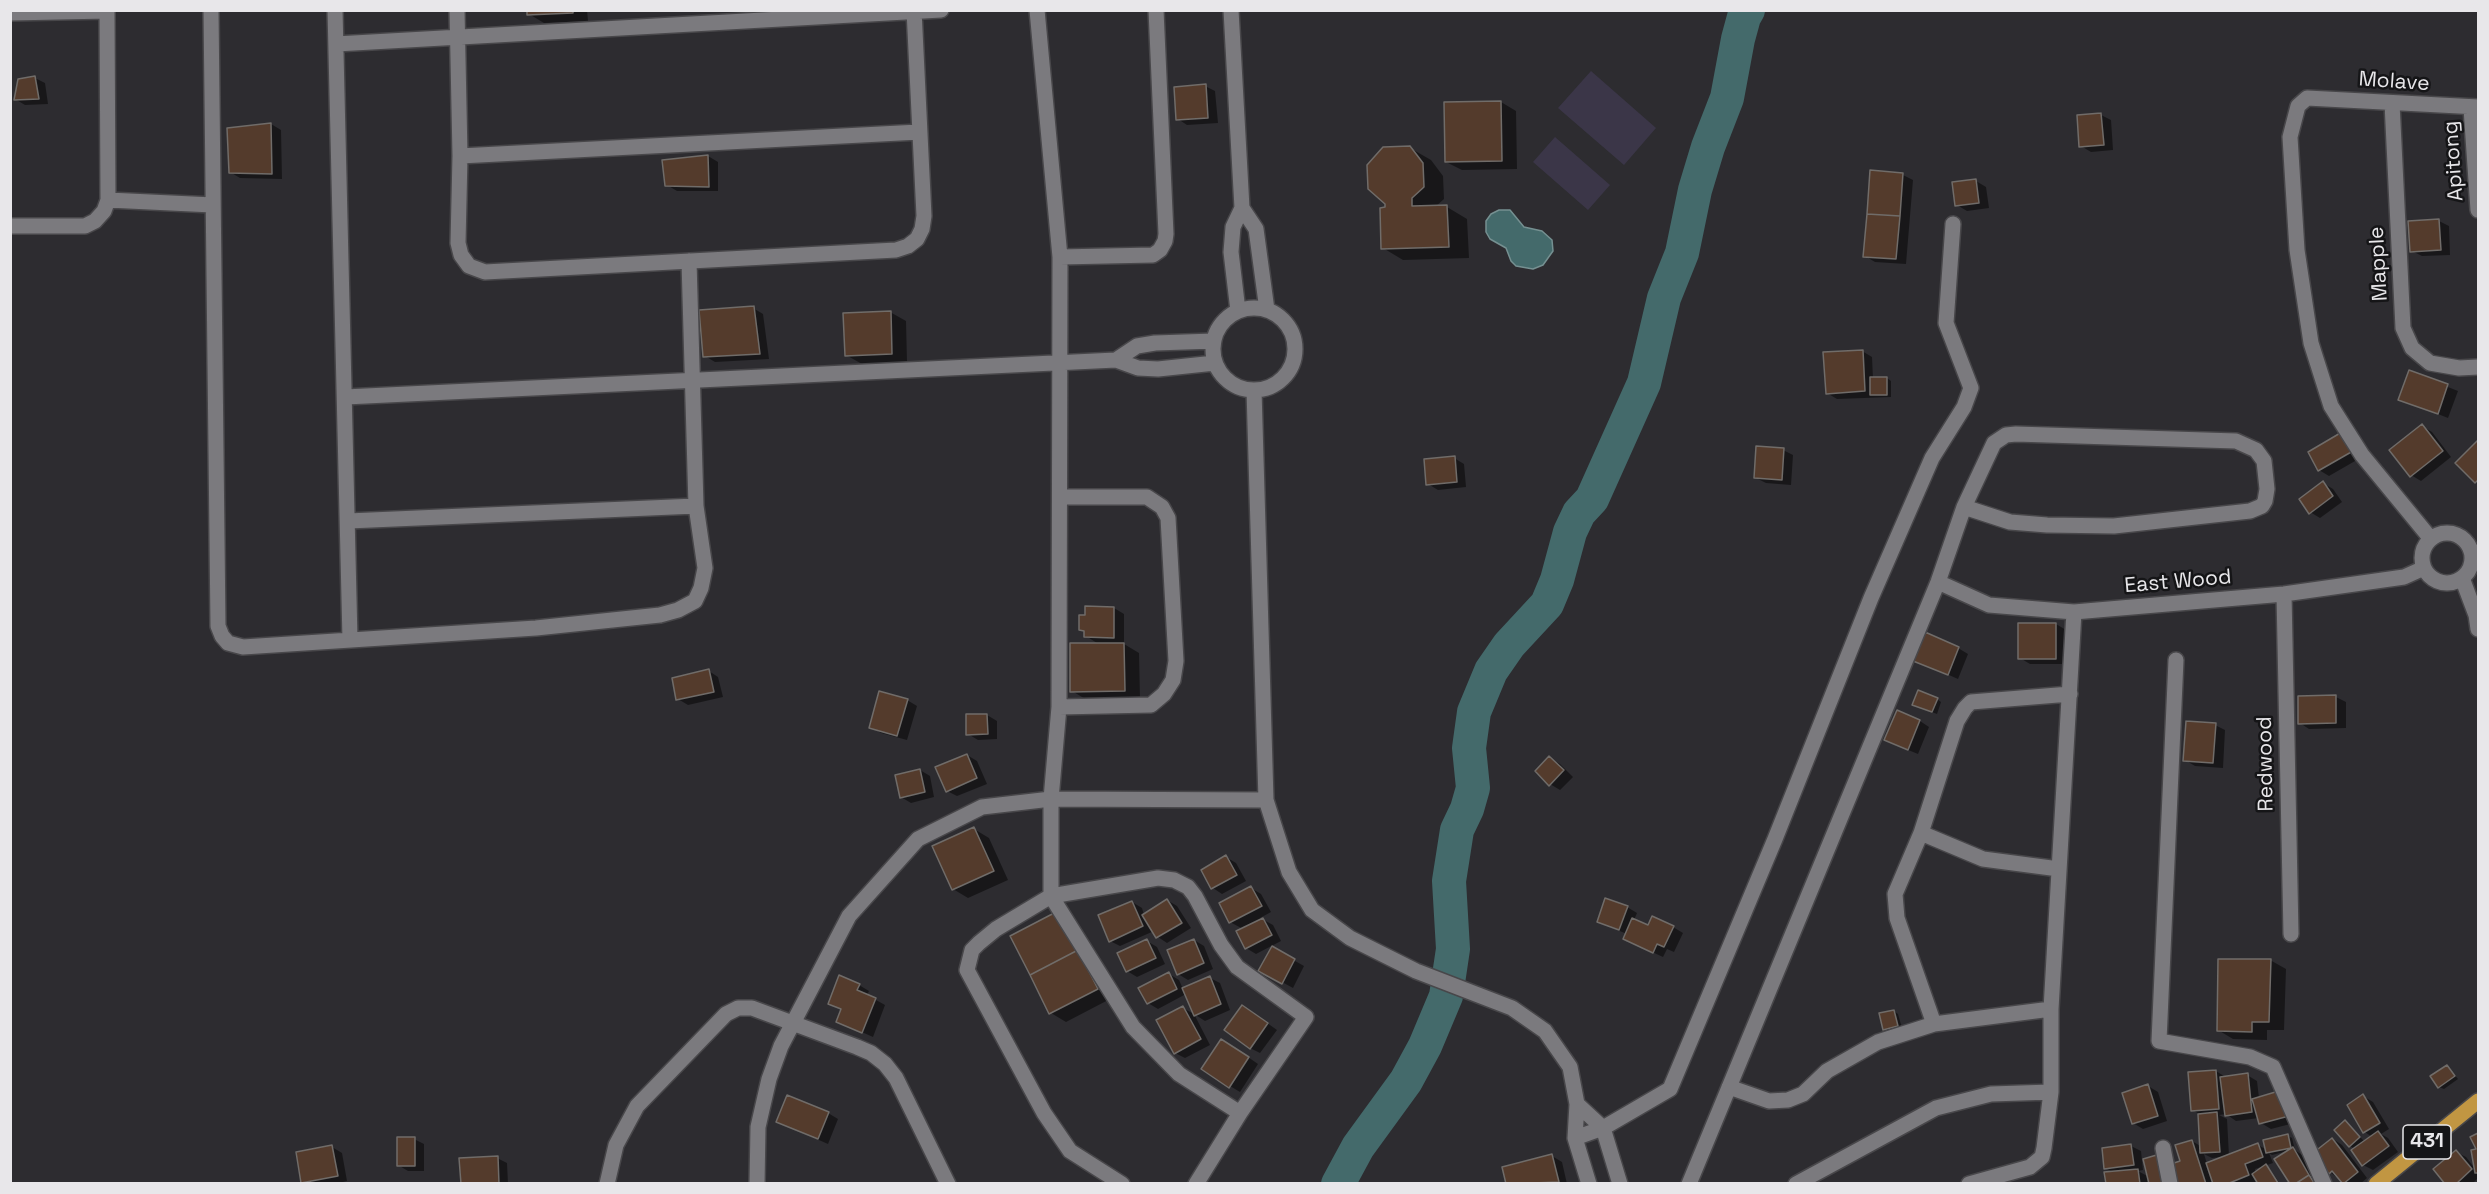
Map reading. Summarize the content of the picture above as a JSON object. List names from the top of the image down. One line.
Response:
{"streets":{"main road":["431"],"street":["Molave","Apitong","Mapple","East Wood","Redwood"]},"crossings":[["Molave","Apitong"],["Molave","Mapple"],["Molave","East Wood"],["East Wood","Redwood"]]}
